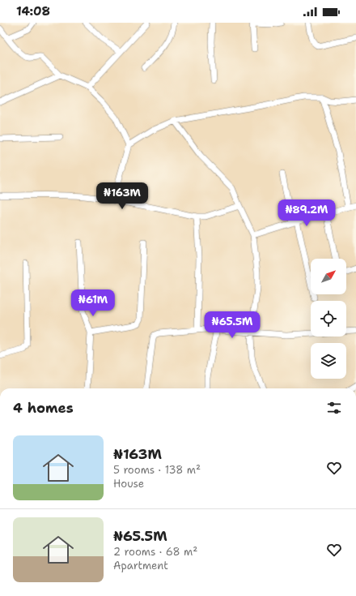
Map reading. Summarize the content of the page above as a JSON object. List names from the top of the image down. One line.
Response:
{"north":"top right","page":{"status":"14:08","price":["₦163M","₦89.2M","₦61M","₦65.5M"],"heading":"4 homes","list":[{"name":"₦163M","note":"5 rooms · 138 m² · House"},{"name":"₦65.5M","note":"2 rooms · 68 m² · Apartment"}]}}
